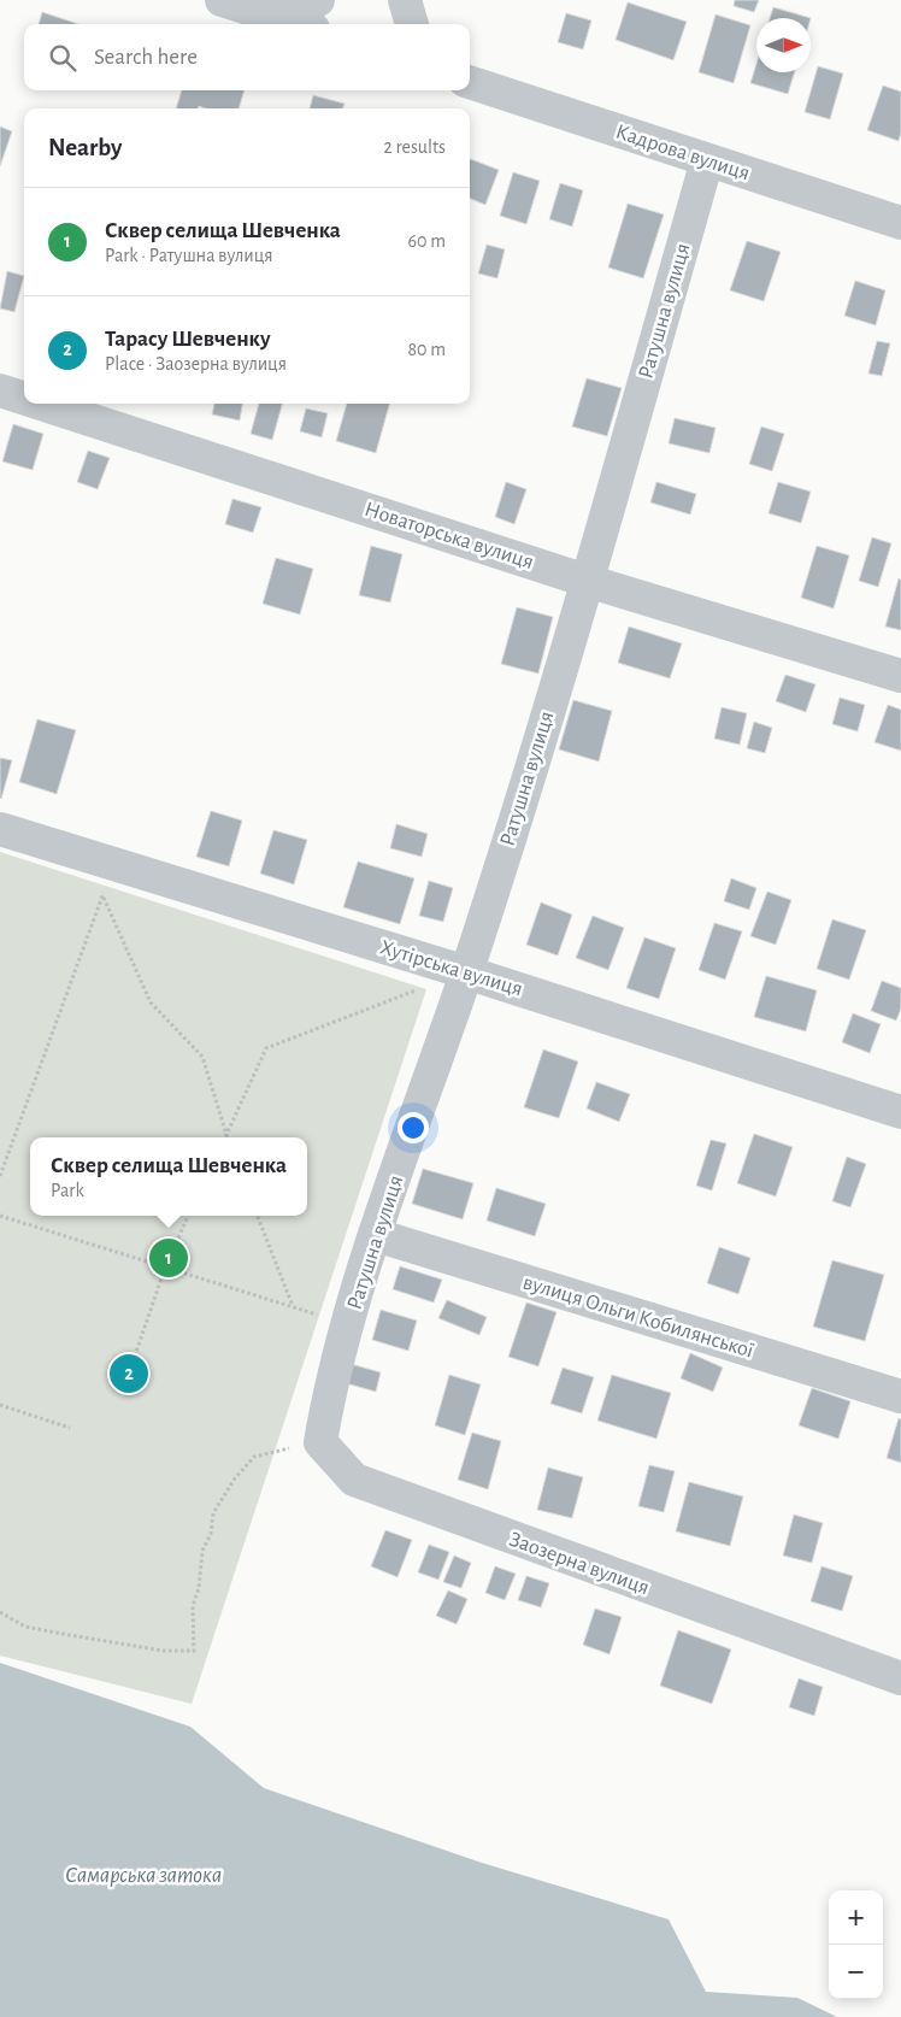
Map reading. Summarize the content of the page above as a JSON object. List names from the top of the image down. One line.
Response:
{"streets":{"street":["Кадрова вулиця","Ратушна вулиця","Новаторська вулиця","Хутірська вулиця","вулиця Ольги Кобилянської","Заозерна вулиця"]},"crossings":[["Кадрова вулиця","Ратушна вулиця"],["Ратушна вулиця","Новаторська вулиця"],["Ратушна вулиця","Хутірська вулиця"],["Ратушна вулиця","вулиця Ольги Кобилянської"],["Ратушна вулиця","Заозерна вулиця"]],"water":["Самарська затока"],"north":"right","page":{"search":"Search here","heading":["Nearby","2 results"],"list":[{"mark":"1","name":"Сквер селища Шевченка","note":"Park · Ратушна вулиця","value":"60 m"},{"mark":"2","name":"Тарасу Шевченку","note":"Place · Заозерна вулиця","value":"80 m"}],"popup":["Сквер селища Шевченка","Park"],"pins":["1","2"],"map_buttons":["+","−"]}}
